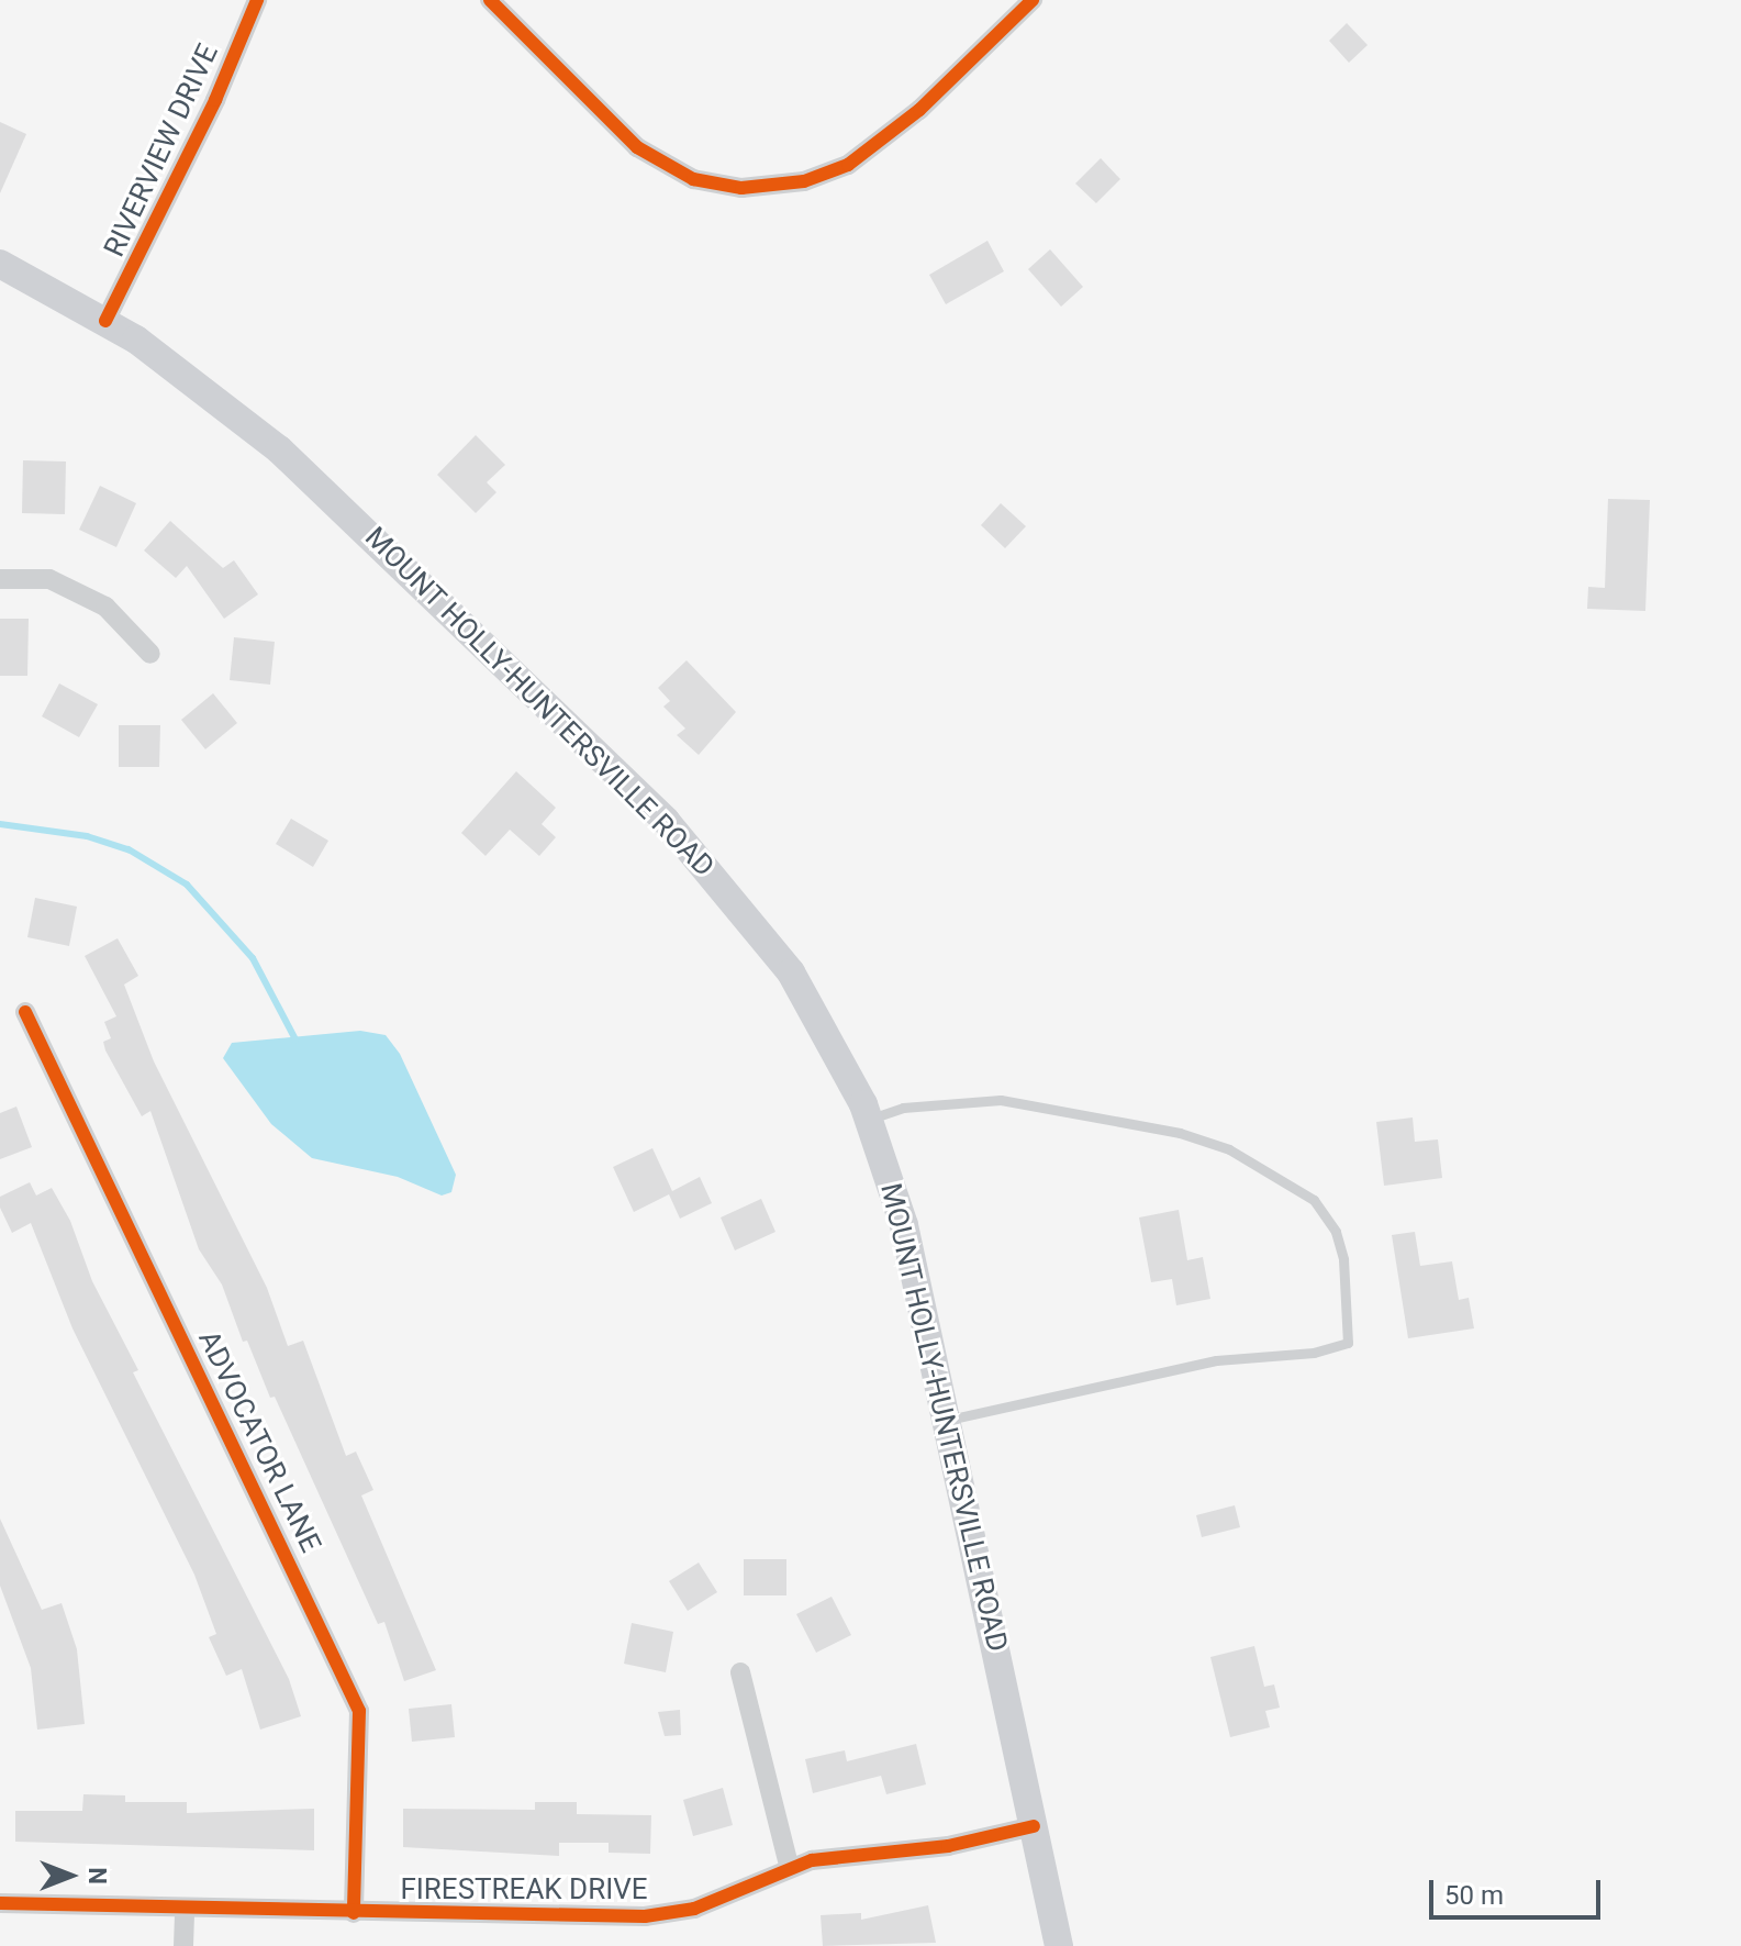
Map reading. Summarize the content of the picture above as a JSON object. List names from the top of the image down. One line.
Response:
{"streets":{"main road":["MOUNT HOLLY-HUNTERSVILLE ROAD"],"street":["RIVERVIEW DRIVE","ADVOCATOR LANE","FIRESTREAK DRIVE"]},"crossings":[["RIVERVIEW DRIVE","MOUNT HOLLY-HUNTERSVILLE ROAD"],["MOUNT HOLLY-HUNTERSVILLE ROAD","FIRESTREAK DRIVE"],["ADVOCATOR LANE","FIRESTREAK DRIVE"]],"scale_bar":"50 m","north":"right"}
